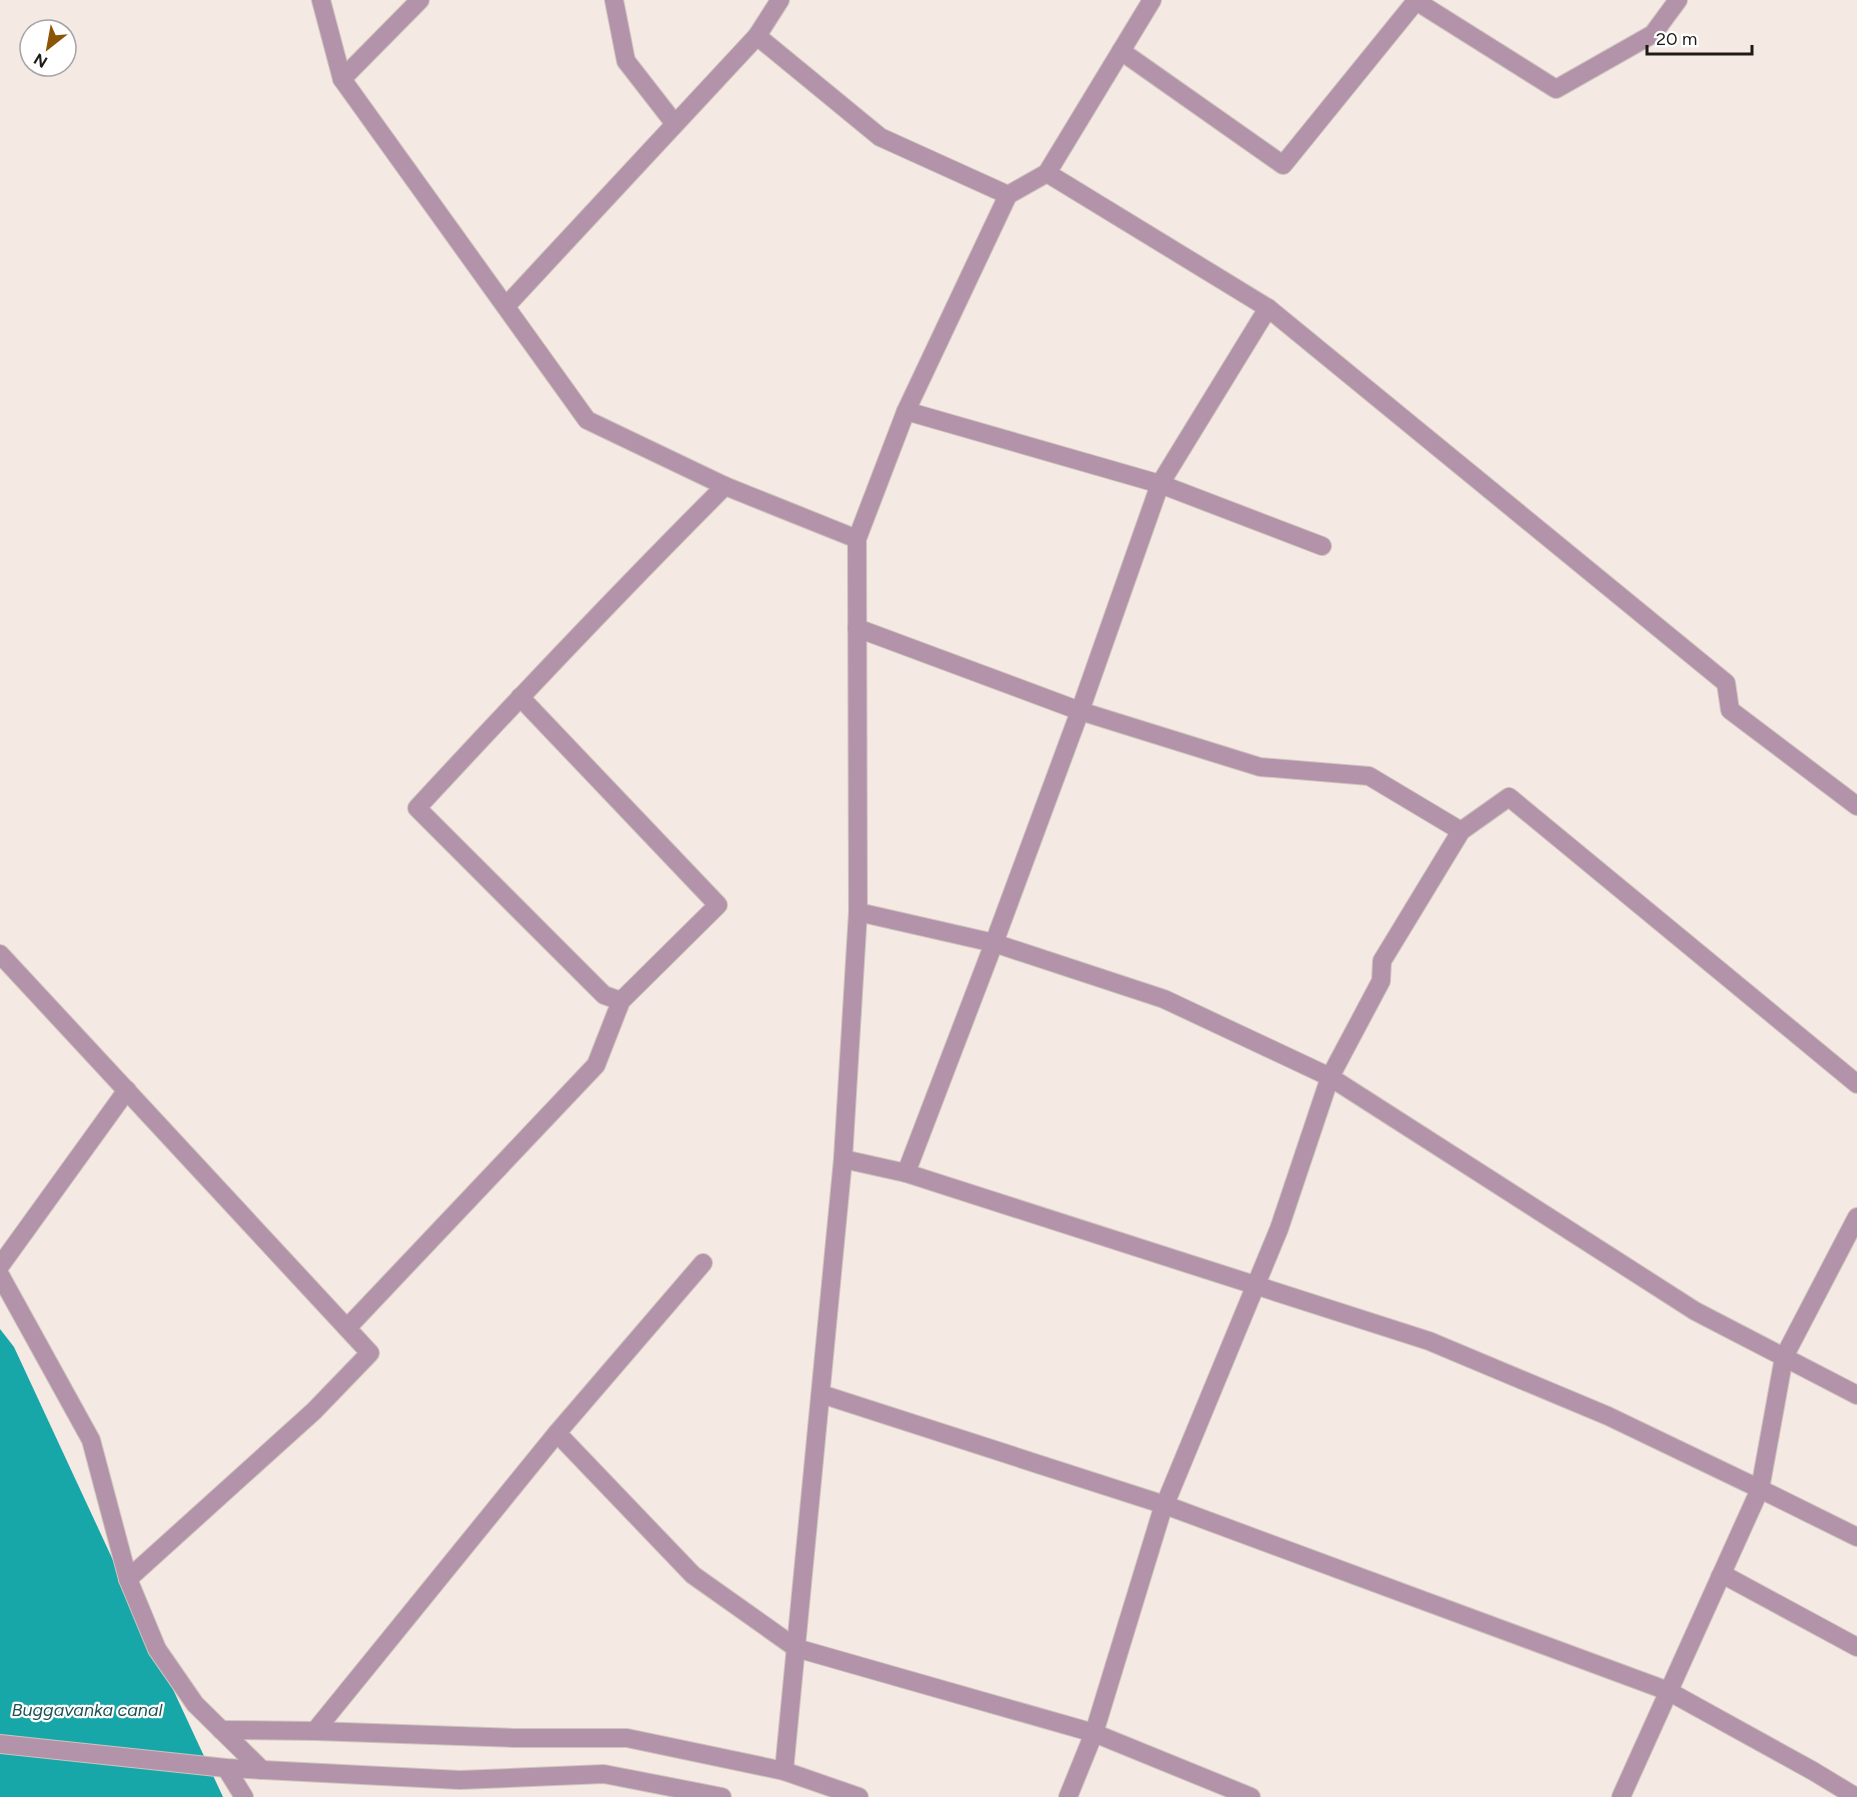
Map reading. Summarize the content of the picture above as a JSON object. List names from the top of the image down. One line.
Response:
{"water":["Buggavanka canal"],"scale_bar":"20 m","north":"bottom left"}
